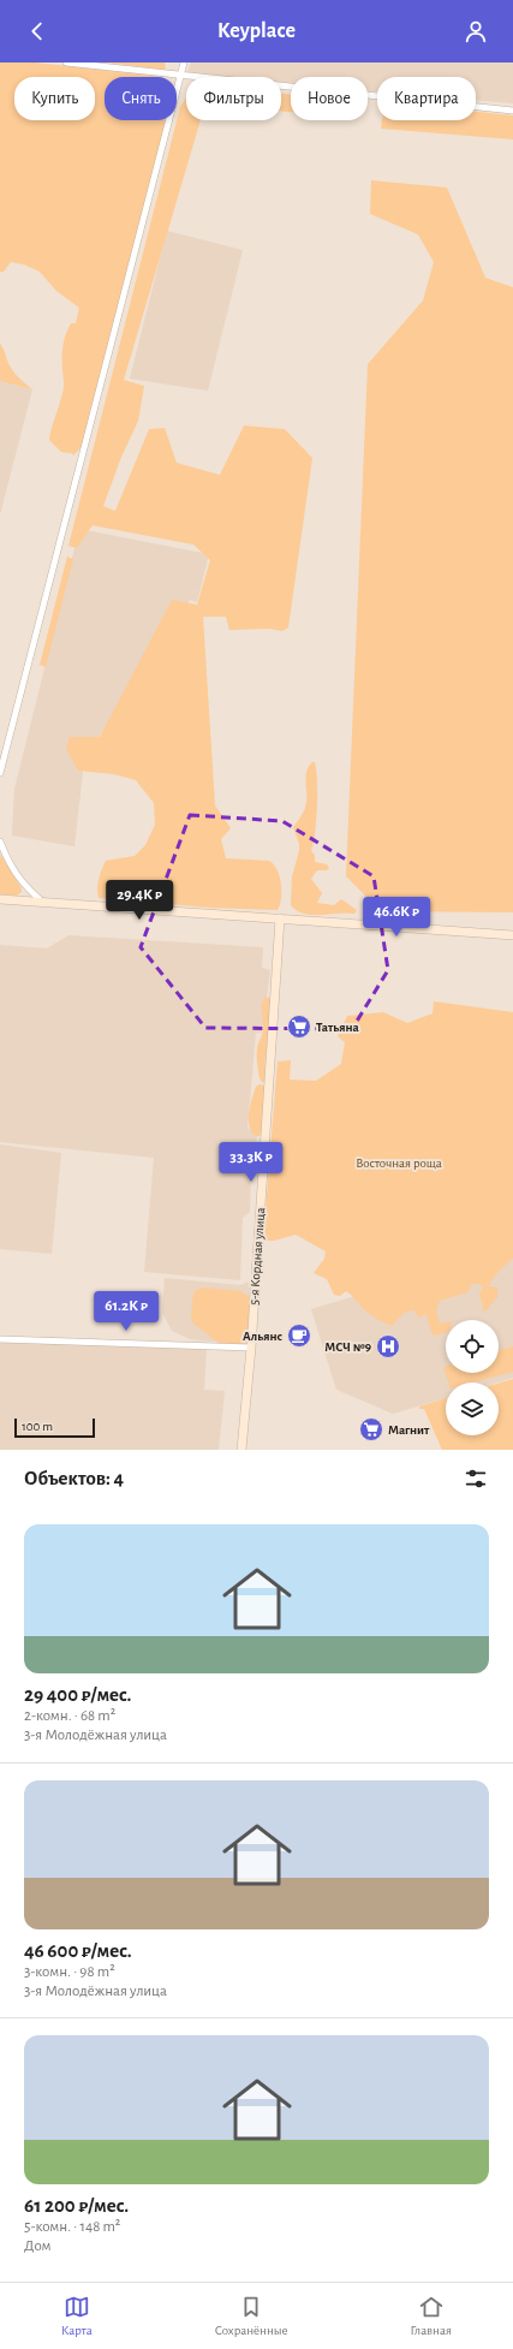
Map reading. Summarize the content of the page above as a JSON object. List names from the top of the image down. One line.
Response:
{"streets":{"main road":["5-я Кордная улица"]},"parks":["Восточная роща"],"places":{"supermarket":["Татьяна","Магнит"],"cafe":["Альянс"],"hospital":["МСЧ №9"]},"scale_bar":"100 m","page":{"header":"Keyplace","chip":["Купить","Снять","Фильтры","Новое","Квартира"],"price":["29.4K ₽","46.6K ₽","33.3K ₽","61.2K ₽"],"scale":"100 m","heading":"Объектов: 4","list":[{"name":"29 400 ₽/мес.","note":"2-комн. · 68 m² · 3-я Молодёжная улица"},{"name":"46 600 ₽/мес.","note":"3-комн. · 98 m² · 3-я Молодёжная улица"},{"name":"61 200 ₽/мес.","note":"5-комн. · 148 m² · Дом"}],"tabs":["Карта","Сохранённые","Главная"]}}
